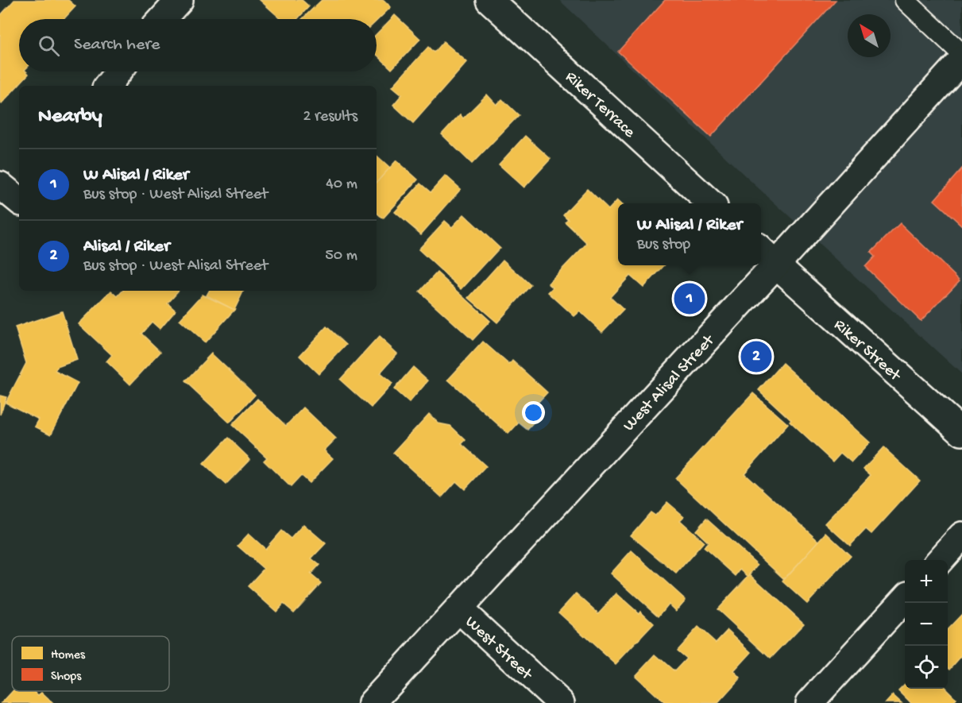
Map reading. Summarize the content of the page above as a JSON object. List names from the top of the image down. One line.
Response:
{"streets":{"street":["Riker Terrace","Riker Street","West Alisal Street","West Street"]},"crossings":[["Riker Street","West Alisal Street"],["West Alisal Street","West Street"]],"legend":["Homes","Shops"],"north":"top left","page":{"search":"Search here","heading":["Nearby","2 results"],"list":[{"mark":"1","name":"W Alisal / Riker","note":"Bus stop · West Alisal Street","value":"40 m"},{"mark":"2","name":"Alisal / Riker","note":"Bus stop · West Alisal Street","value":"50 m"}],"popup":["W Alisal / Riker","Bus stop"],"pins":["1","2"],"map_buttons":["+","−"]}}
